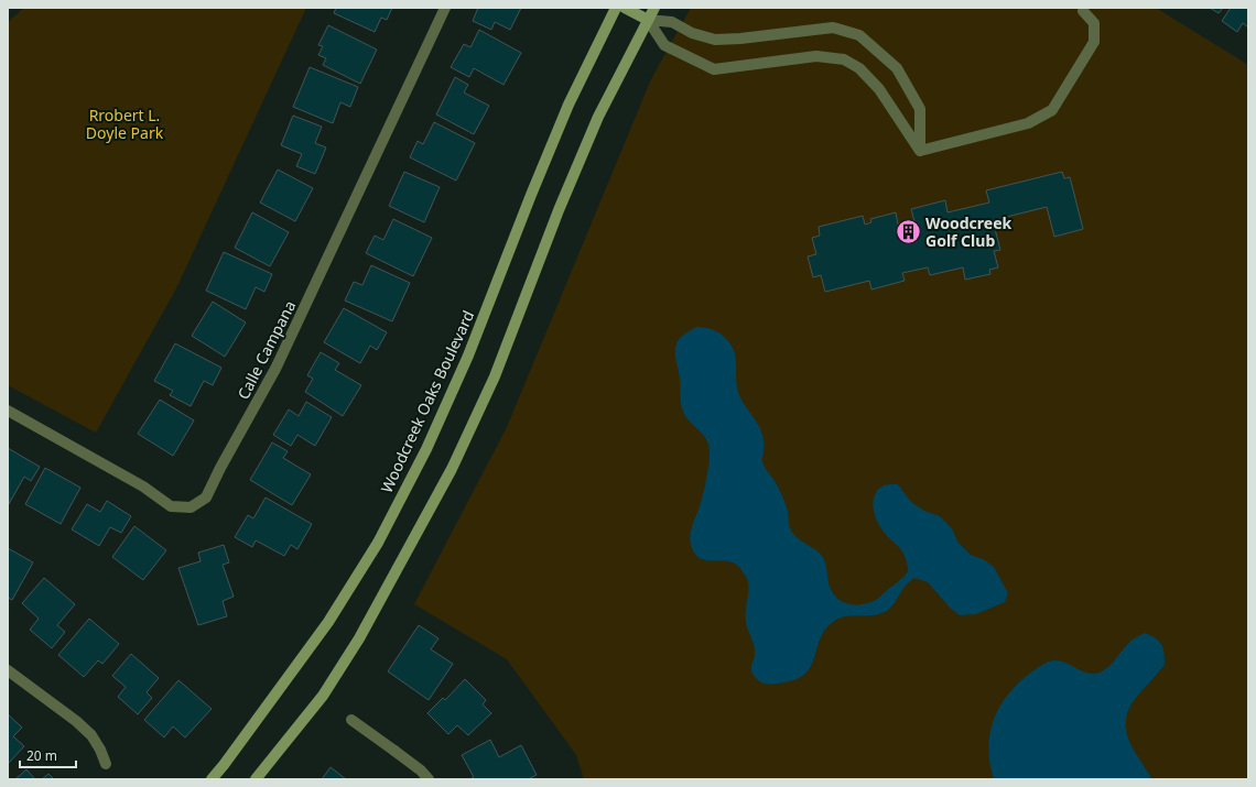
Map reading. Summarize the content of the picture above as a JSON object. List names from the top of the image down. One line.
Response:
{"streets":{"main road":["Woodcreek Oaks Boulevard"],"street":["Calle Campana"]},"parks":["Rrobert L. Doyle Park"],"places":{"building":["Woodcreek Golf Club"]},"scale_bar":"20 m"}
